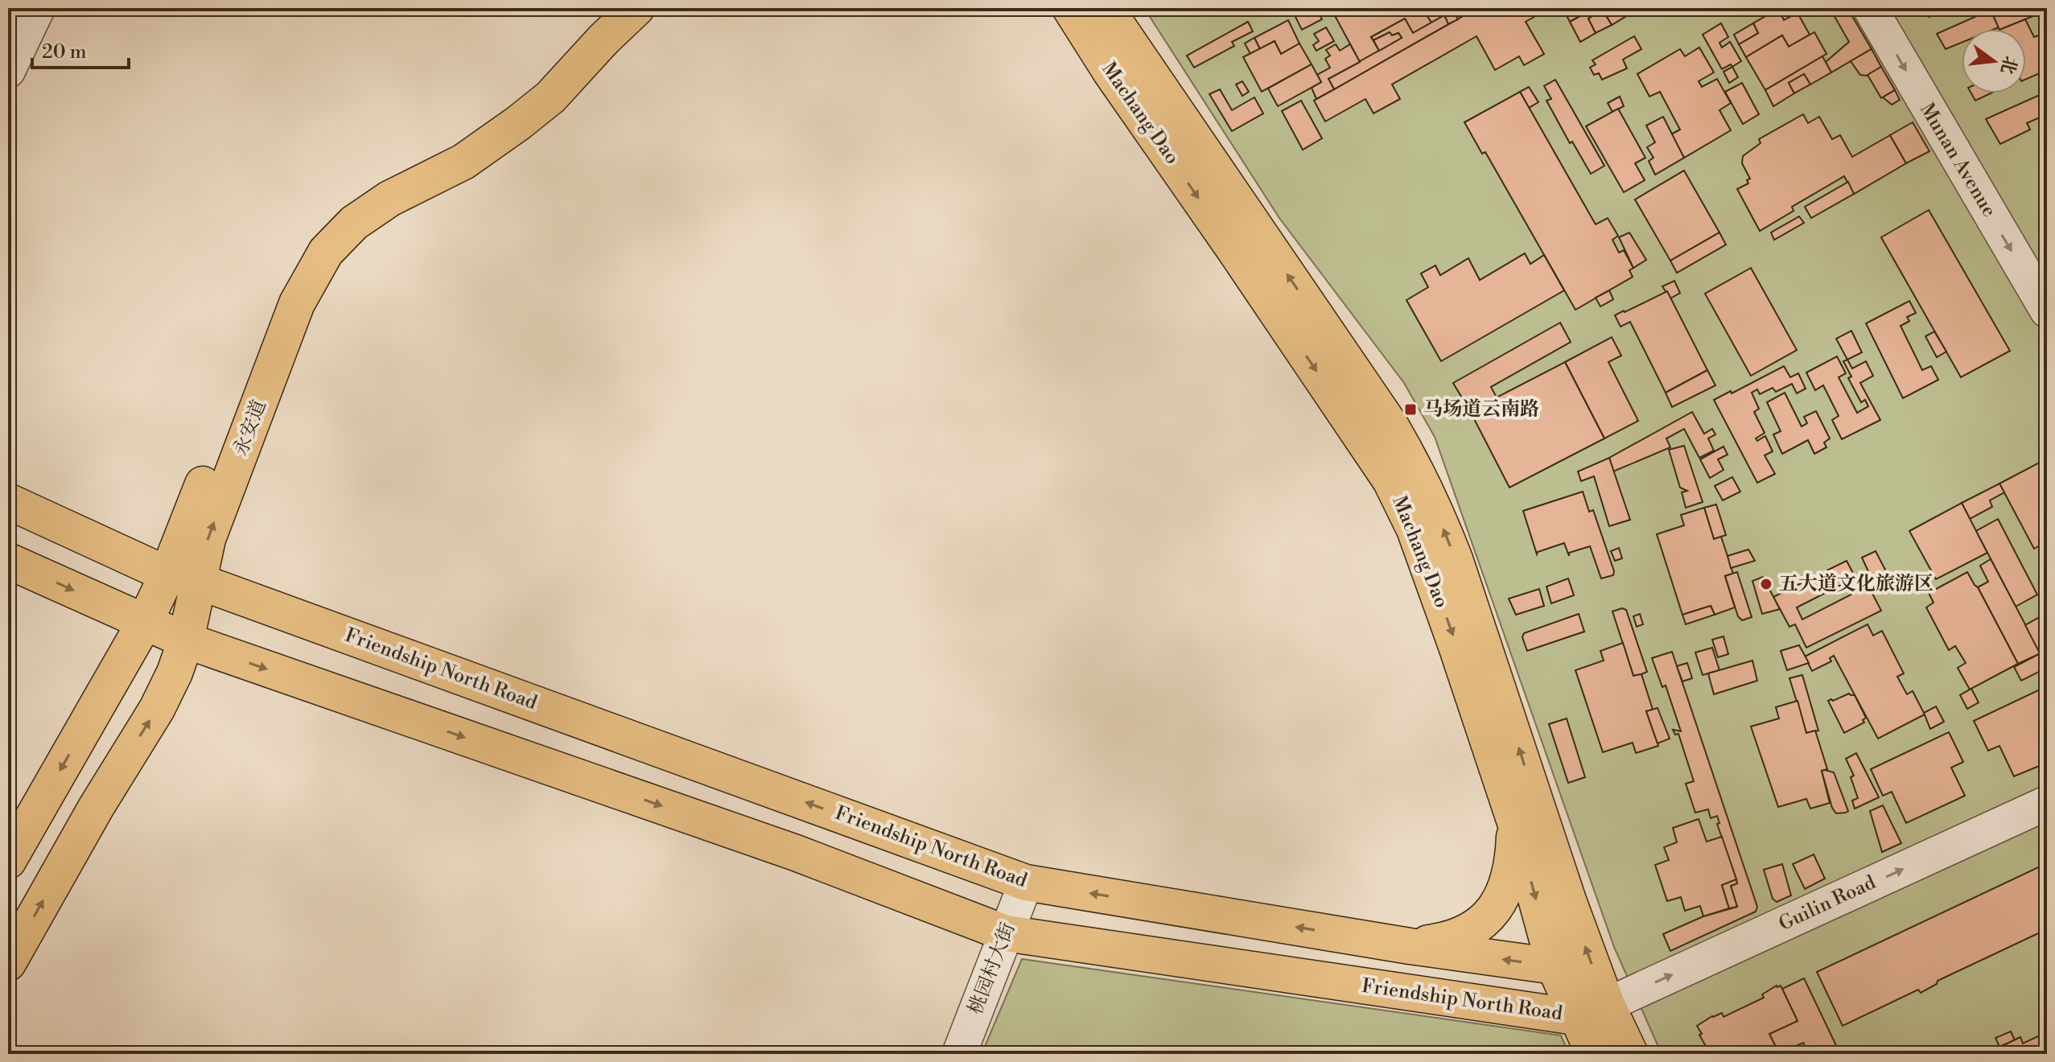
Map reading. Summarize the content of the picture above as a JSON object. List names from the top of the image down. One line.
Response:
{"streets":{"main road":["Machang Dao","永安道","Friendship North Road"],"street":["Munan Avenue","Guilin Road","桃园村大街"]},"crossings":[["Machang Dao","Friendship North Road"],["Machang Dao","Guilin Road"],["永安道","Friendship North Road"],["Friendship North Road","Guilin Road"],["Friendship North Road","桃园村大街"]],"one_way":["Munan Avenue","Guilin Road"],"places":{"transit":["马场道云南路"],"other":["五大道文化旅游区"]},"scale_bar":"20 m","north":"right"}
